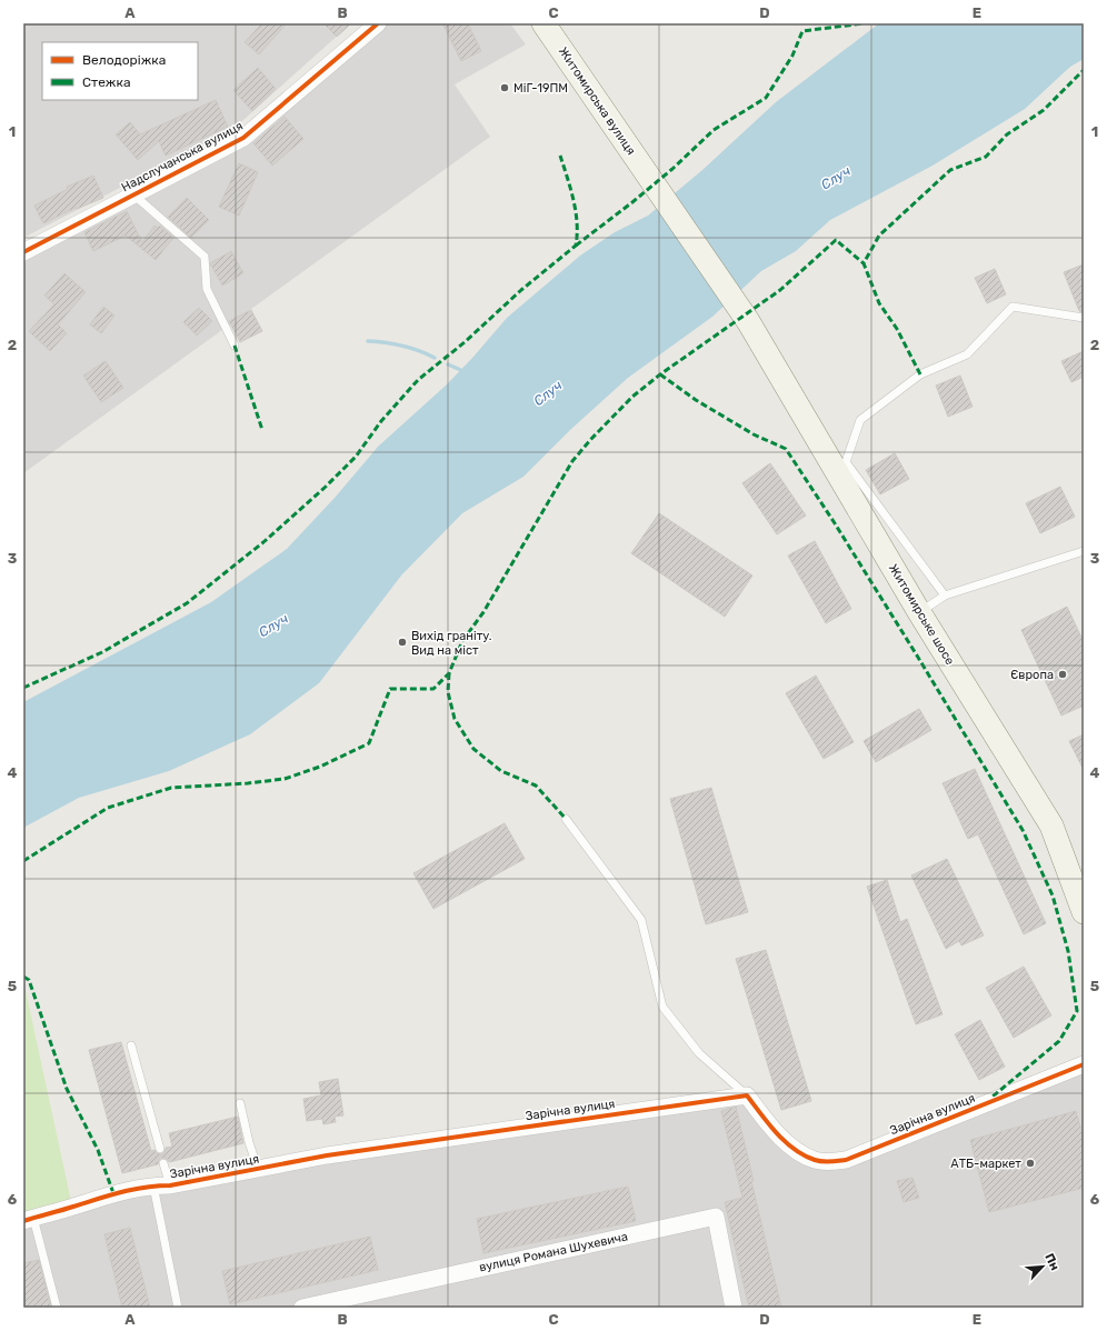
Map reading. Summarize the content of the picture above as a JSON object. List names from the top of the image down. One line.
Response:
{"streets":{"main road":["Житомирська вулиця","Житомирське шосе"],"street":["Надслучанська вулиця","Зарічна вулиця","вулиця Романа Шухевича"]},"crossings":[["Житомирська вулиця","Житомирське шосе"]],"water":["Случ"],"places":["МіГ-19ПМ","Вихід граніту. Вид на міст","Європа","АТБ-маркет"],"legend":["Велодоріжка","Стежка"],"north":"top right","grid":{"columns":["A","B","C","D","E"],"rows":["1","2","3","4","5","6"]}}
